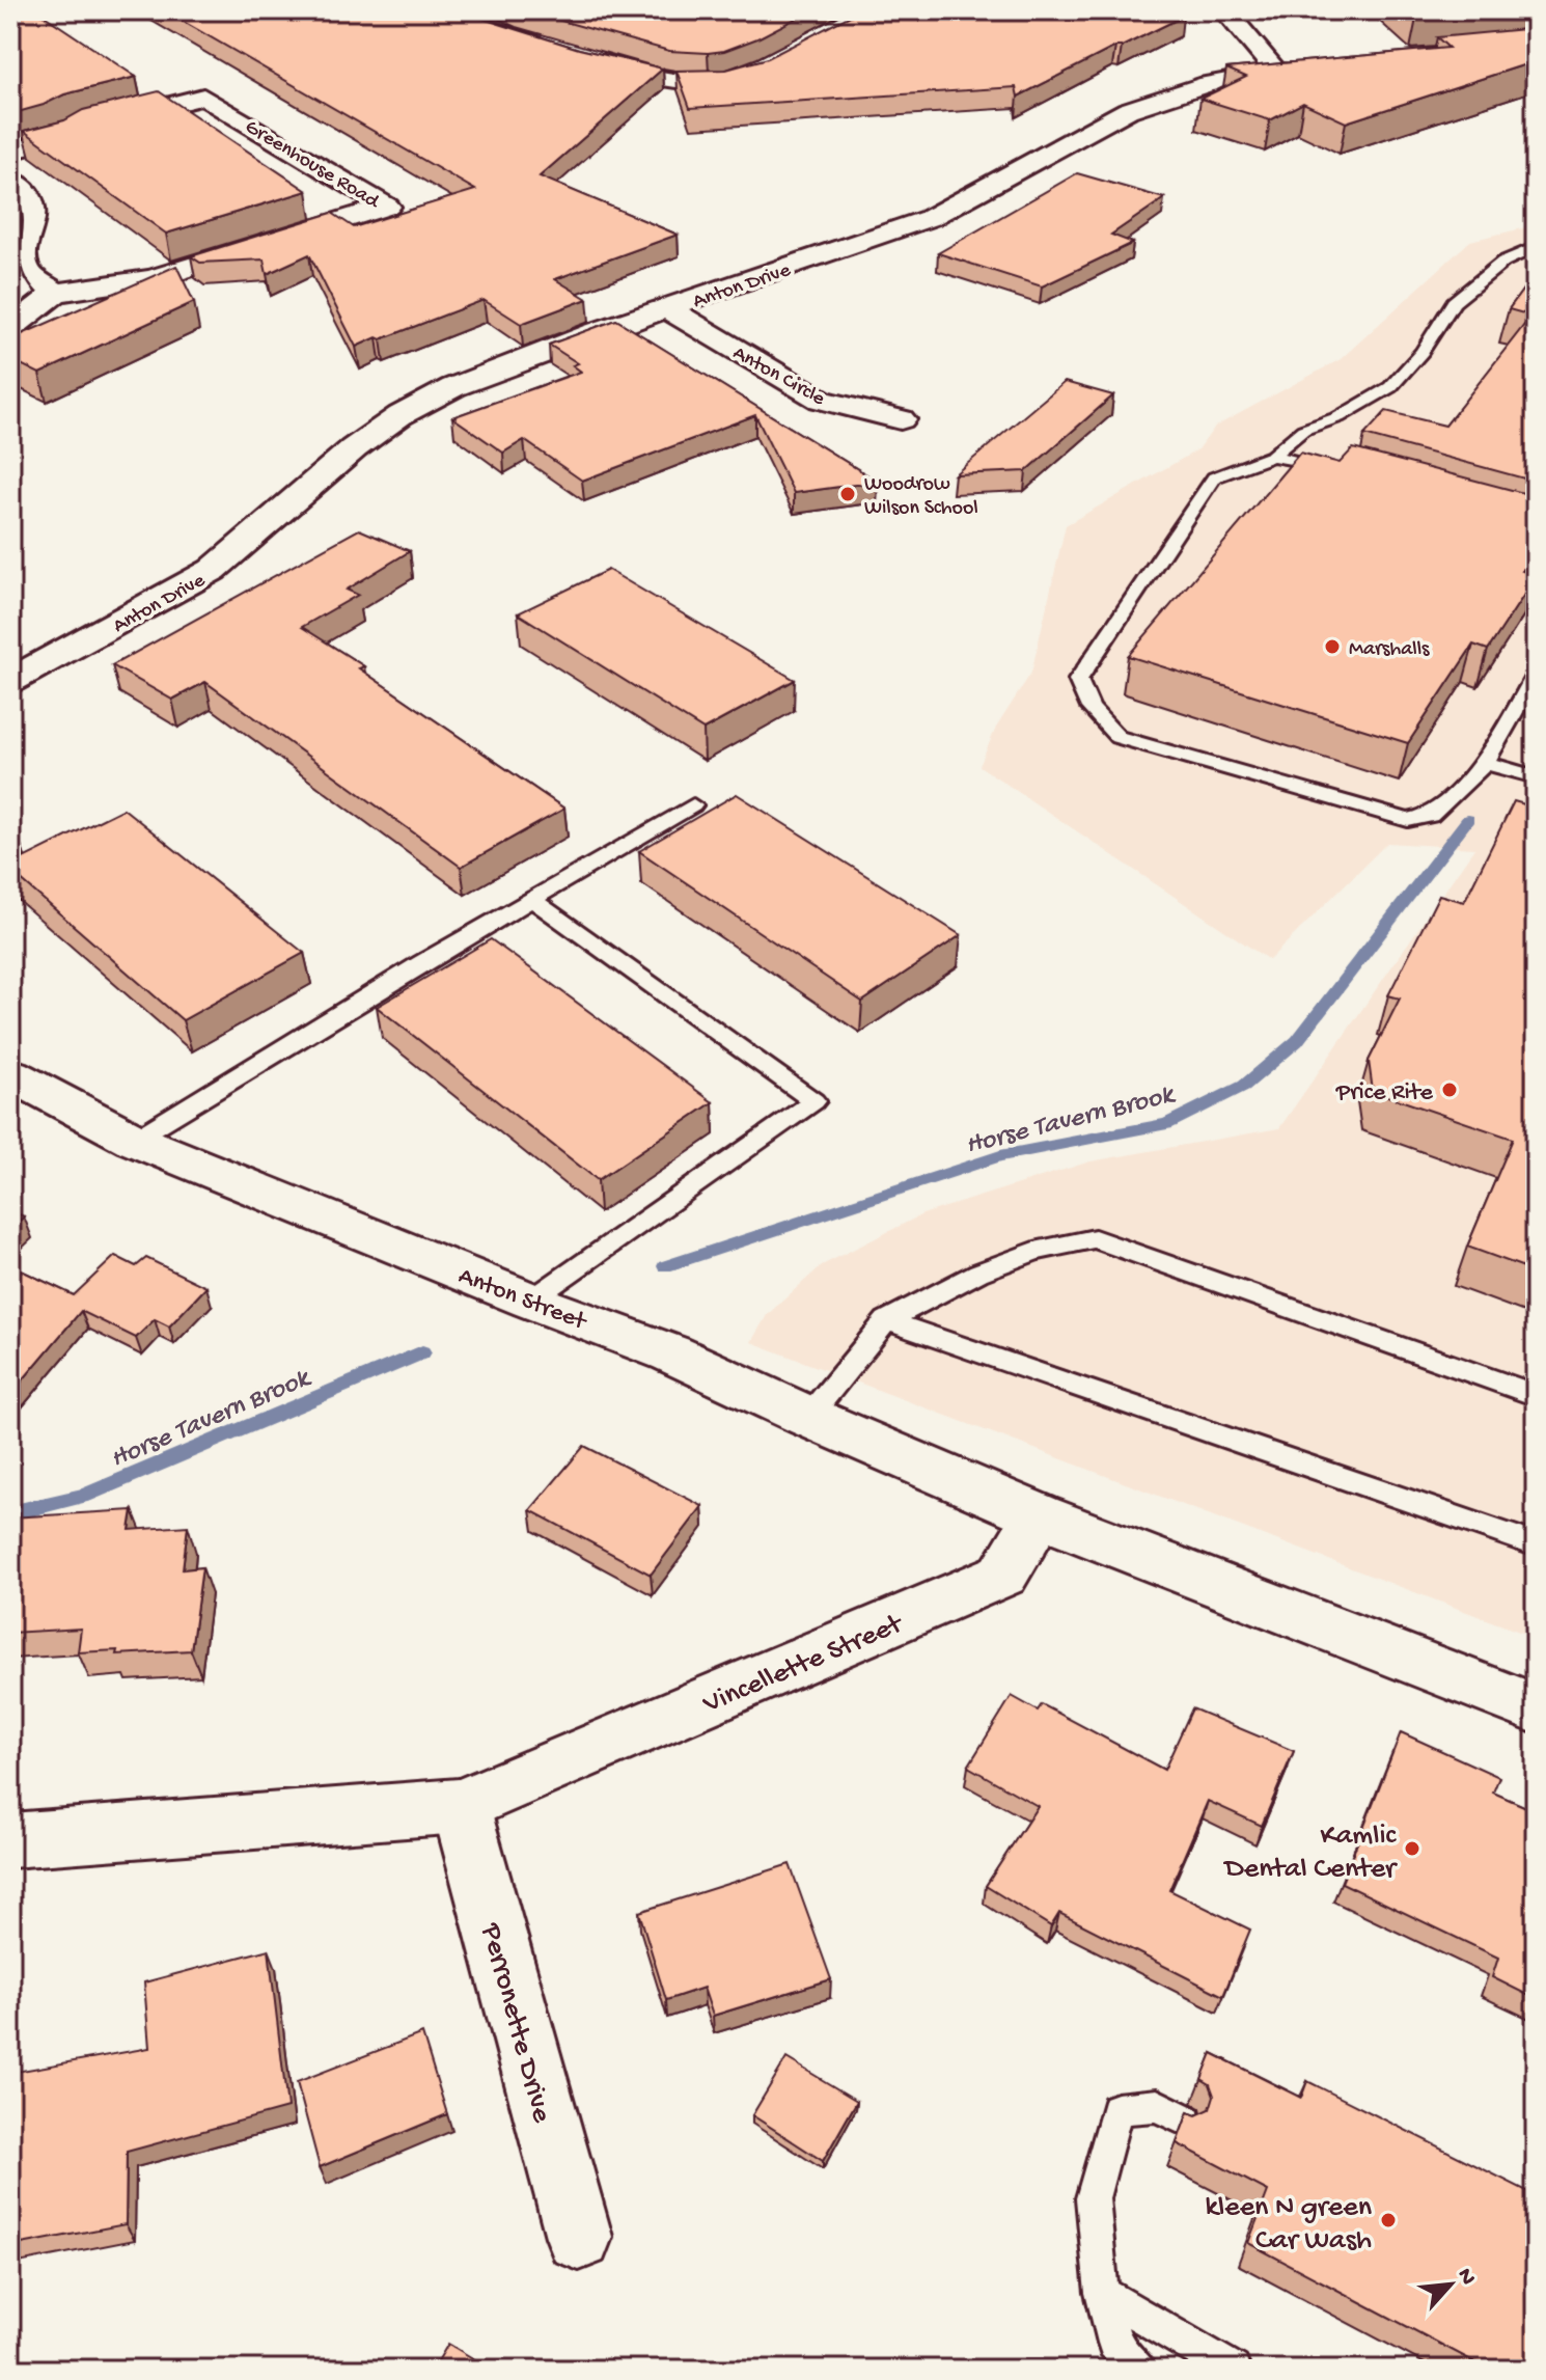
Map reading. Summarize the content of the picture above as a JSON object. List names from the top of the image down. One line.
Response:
{"streets":{"street":["Greenhouse Road","Anton Drive","Anton Circle","Anton Street","Vincellette Street","Perronette Drive"]},"crossings":[["Anton Drive","Anton Circle"],["Anton Street","Vincellette Street"],["Vincellette Street","Perronette Drive"]],"water":["Horse Tavern Brook"],"places":["Woodrow Wilson School","Marshalls","Price Rite","Kamlic Dental Center","kleen N green Car Wash"],"north":"top right"}
